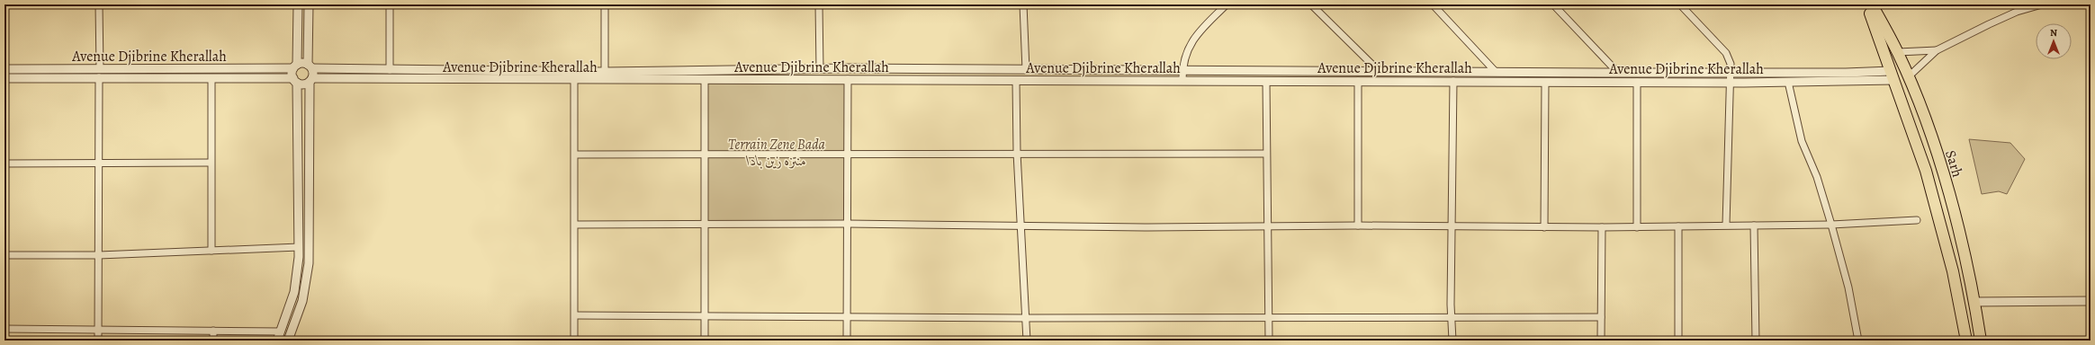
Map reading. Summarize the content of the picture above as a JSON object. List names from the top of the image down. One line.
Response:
{"streets":{"highway":["Sarh"],"street":["Avenue Djibrine Kherallah"]},"crossings":[["Avenue Djibrine Kherallah","Sarh"]],"parks":["Terrain Zene Bada منتزه زين بادا"],"north":"top"}
